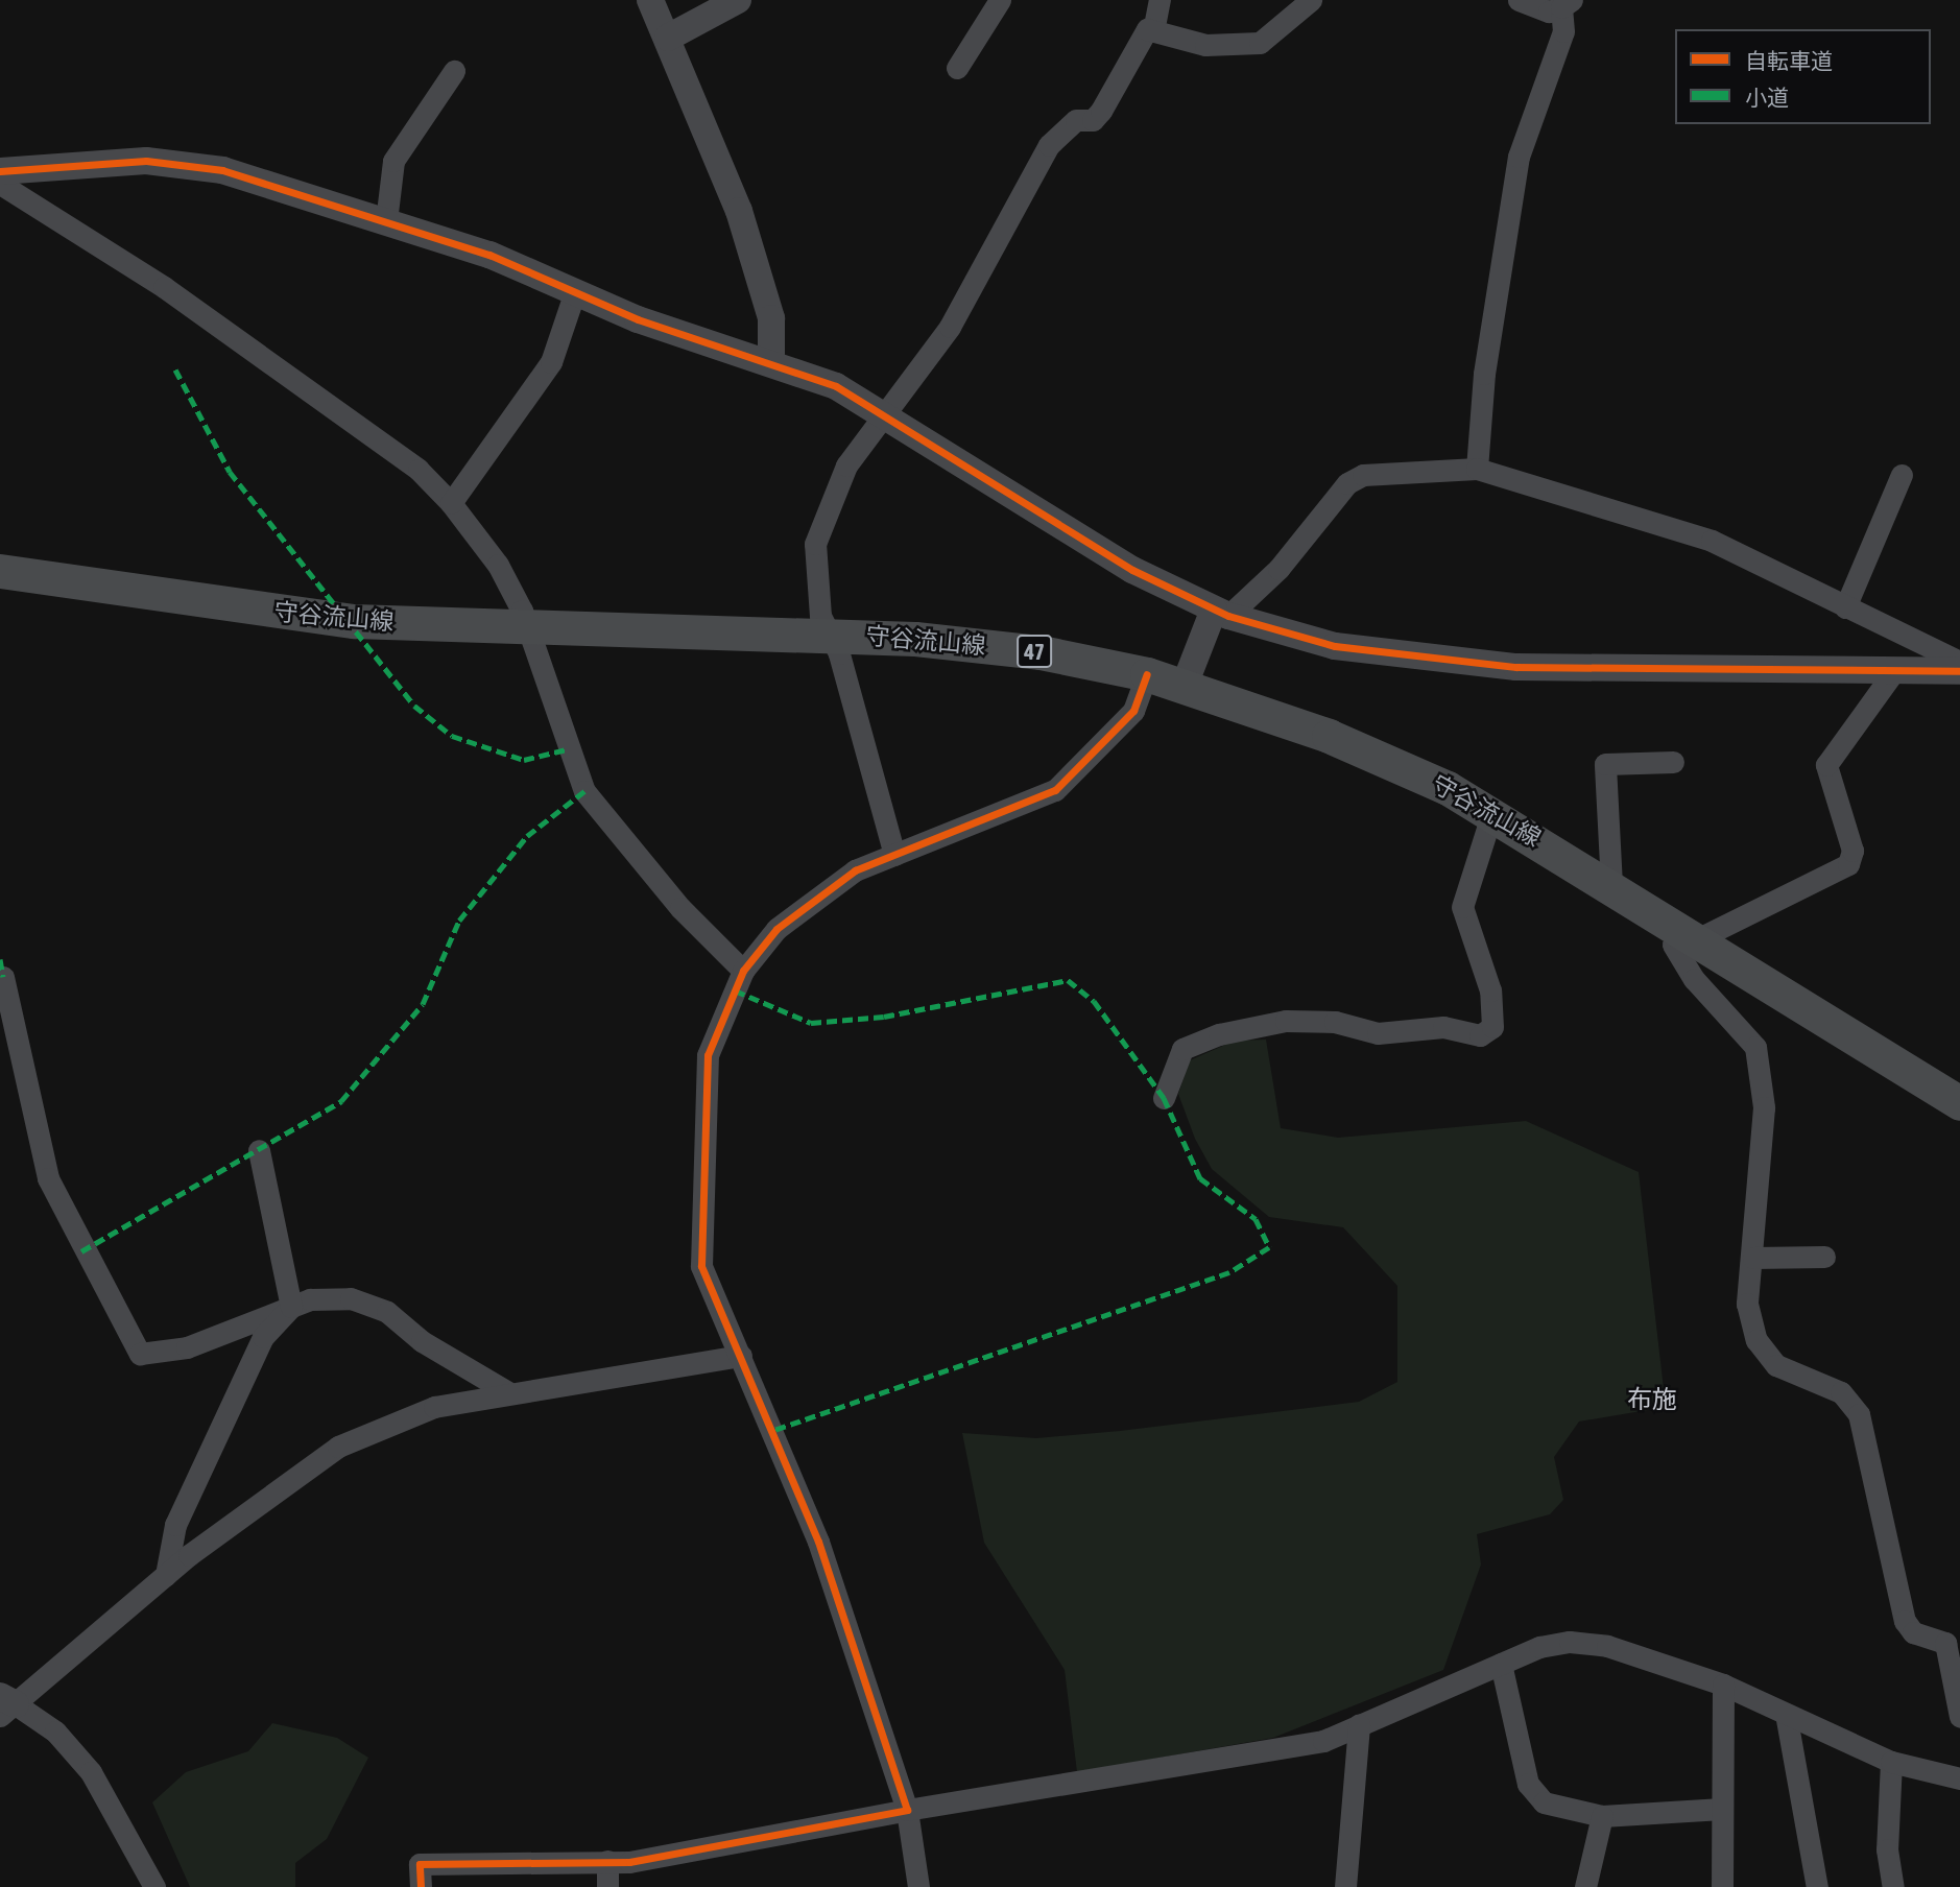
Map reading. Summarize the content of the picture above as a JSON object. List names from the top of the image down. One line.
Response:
{"streets":{"main road":["守谷流山線","47"]},"districts":["布施"],"legend":["自転車道","小道"]}
